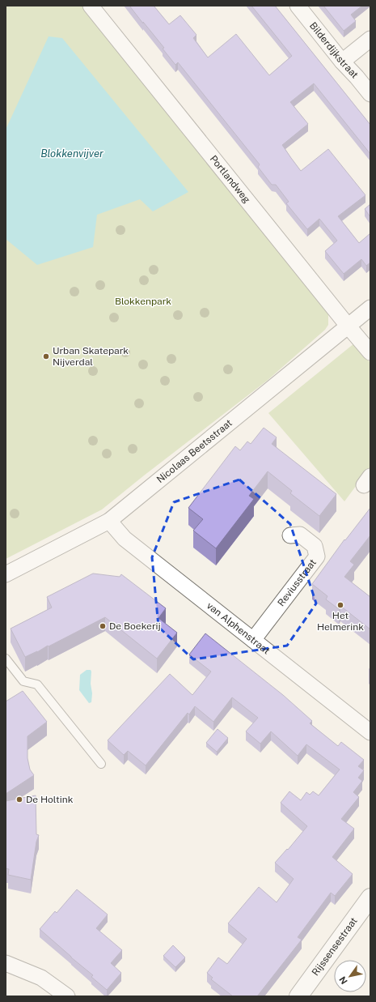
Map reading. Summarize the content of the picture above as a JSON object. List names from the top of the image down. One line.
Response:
{"streets":{"main road":["Rijssensestraat"],"street":["Bilderdijkstraat","Portlandweg","Nicolaas Beetsstraat","Reviusstraat","van Alphenstraat"]},"crossings":[["Portlandweg","Nicolaas Beetsstraat"],["Nicolaas Beetsstraat","van Alphenstraat"],["Reviusstraat","van Alphenstraat"]],"water":["Blokkenvijver"],"parks":["Blokkenpark"],"places":["Urban Skatepark Nijverdal","Het Helmerink","De Boekerij","De Holtink"],"north":"bottom left"}
